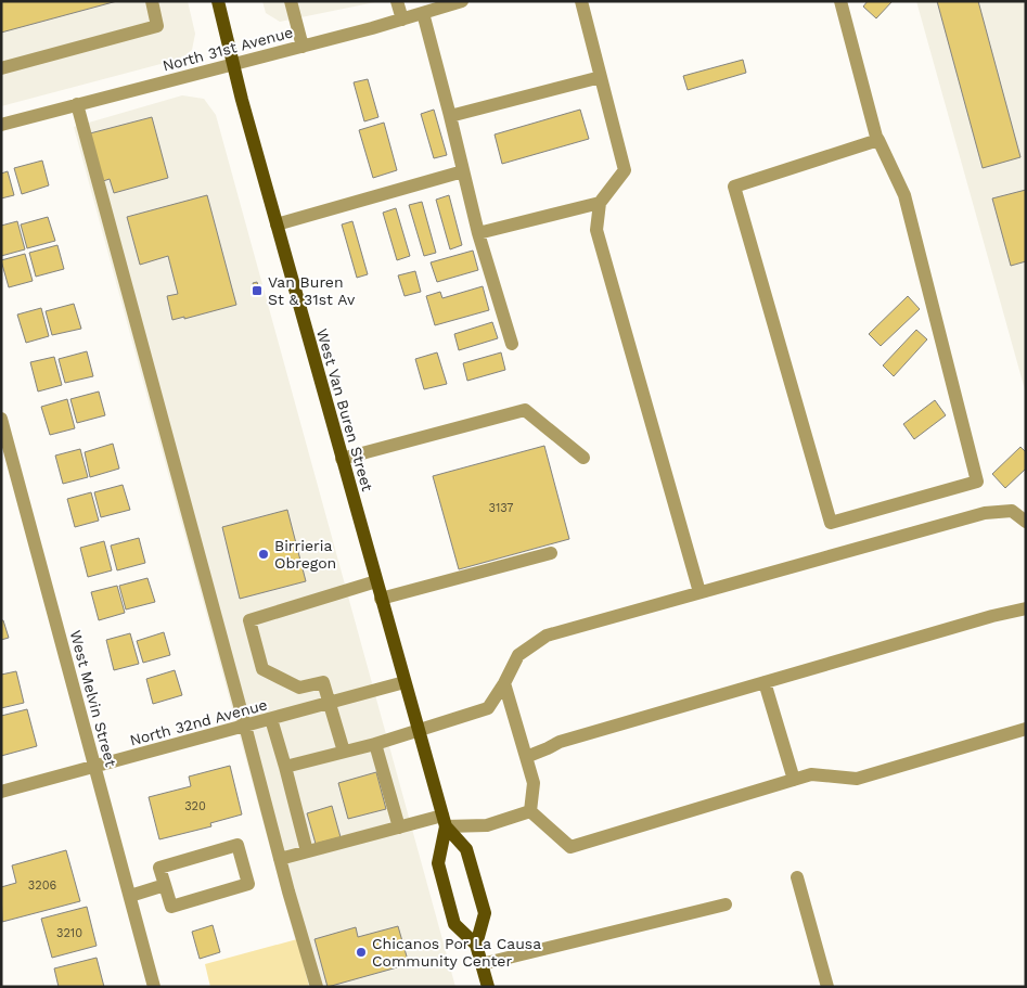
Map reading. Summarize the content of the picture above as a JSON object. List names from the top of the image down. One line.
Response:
{"streets":{"main road":["West Van Buren Street"],"street":["North 31st Avenue","West Melvin Street","North 32nd Avenue"]},"crossings":[["North 31st Avenue","West Van Buren Street"],["West Van Buren Street","North 32nd Avenue"],["West Melvin Street","North 32nd Avenue"]],"places":{"transit":["Van Buren St & 31st Av"],"other":["Birrieria Obregon","Chicanos Por La Causa Community Center"]},"house_numbers":["3137","320","3206","3210"]}
